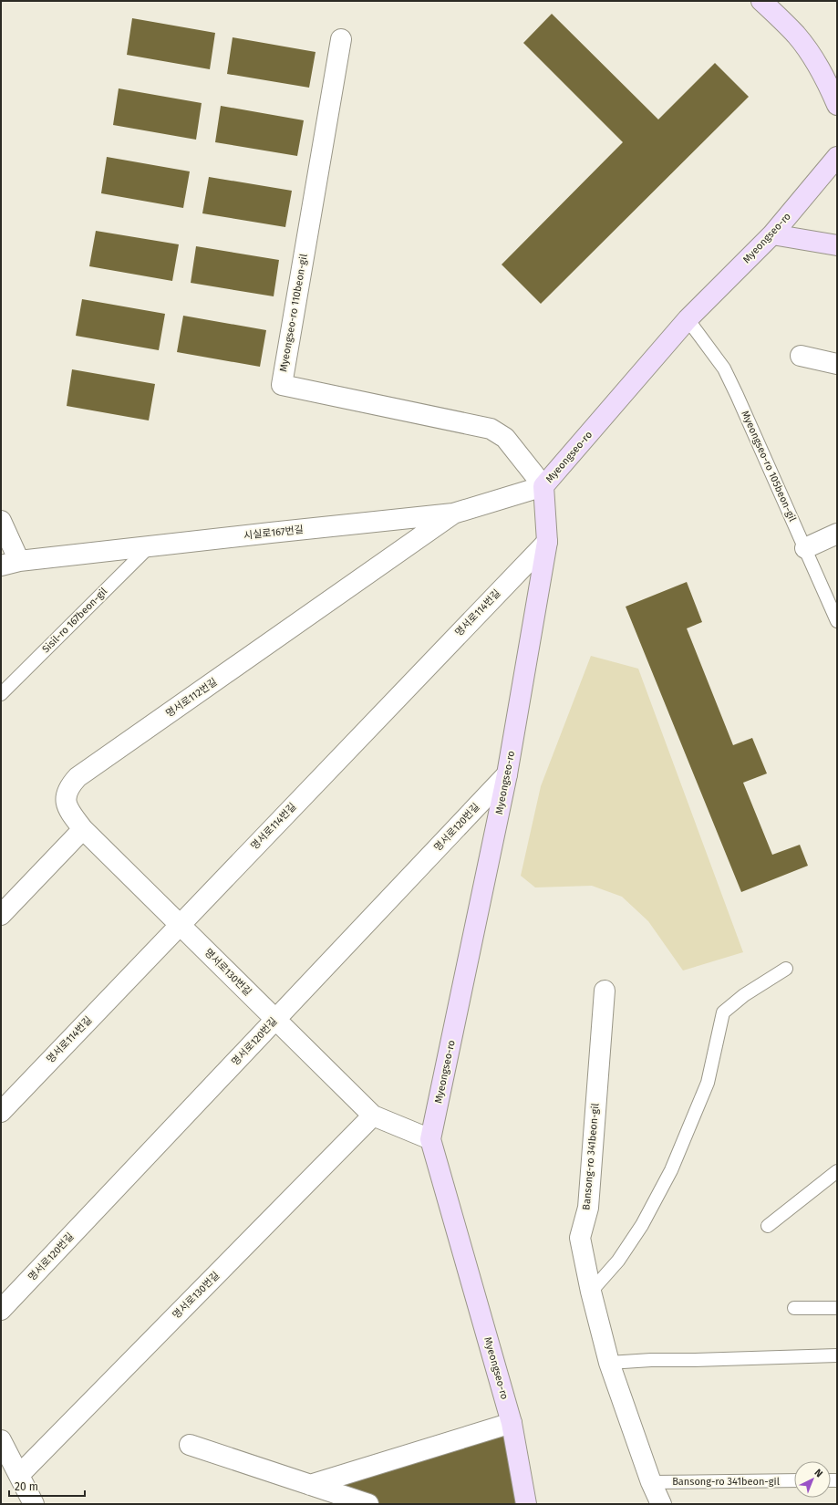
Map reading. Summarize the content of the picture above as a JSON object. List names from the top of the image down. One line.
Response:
{"streets":{"street":["Myeongseo-ro","Myeongseo-ro 110beon-gil","시실로167번길","명서로114번길","명서로112번길","명서로120번길","명서로130번길","Bansong-ro 341beon-gil"],"lane":["Myeongseo-ro 105beon-gil","Sisil-ro 167beon-gil"]},"crossings":[["Myeongseo-ro","Myeongseo-ro 110beon-gil"],["Myeongseo-ro","Myeongseo-ro 105beon-gil"],["Myeongseo-ro","시실로167번길"],["Myeongseo-ro","명서로114번길"],["Myeongseo-ro","명서로120번길"],["Myeongseo-ro","명서로130번길"],["Myeongseo-ro 110beon-gil","시실로167번길"],["시실로167번길","Sisil-ro 167beon-gil"],["시실로167번길","명서로112번길"],["명서로114번길","명서로130번길"],["명서로112번길","명서로130번길"],["명서로120번길","명서로130번길"]],"scale_bar":"20 m","north":"top right"}
